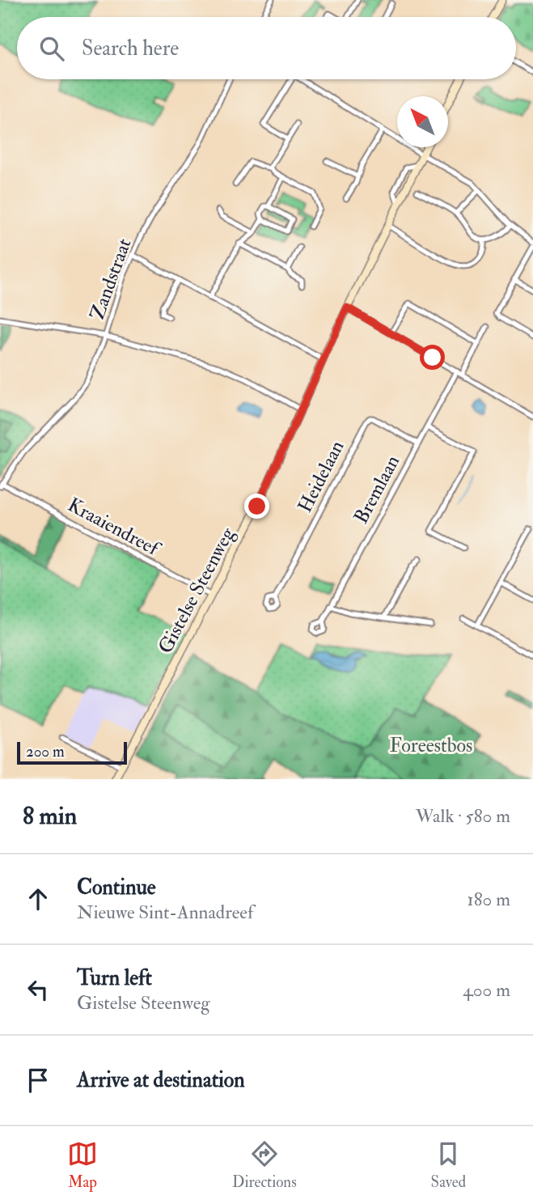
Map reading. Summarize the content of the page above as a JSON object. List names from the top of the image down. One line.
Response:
{"streets":{"main road":["Gistelse Steenweg"],"street":["Zandstraat","Heidelaan","Bremlaan","Kraaiendreef"]},"crossings":[["Zandstraat","Kraaiendreef"],["Heidelaan","Bremlaan"],["Kraaiendreef","Gistelse Steenweg"]],"parks":["Foreestbos"],"scale_bar":"200 m","north":"top left","page":{"search":"Search here","scale":"200 m","heading":["8 min","Walk · 580 m"],"list":[["Continue","Nieuwe Sint-Annadreef","180 m"],["Turn left","Gistelse Steenweg","400 m"],"Arrive at destination"],"nav":["Map","Directions","Saved"]}}
